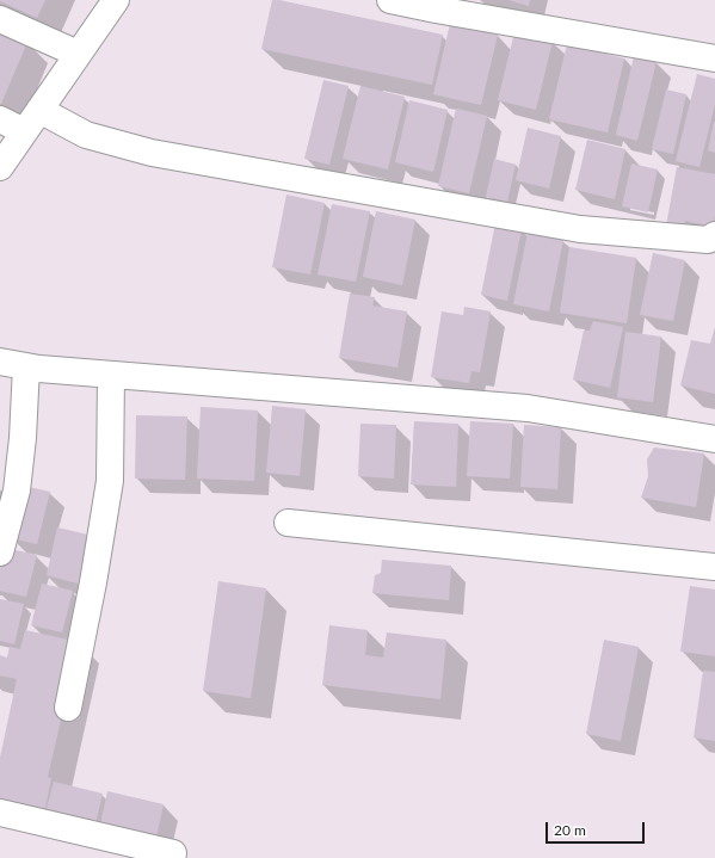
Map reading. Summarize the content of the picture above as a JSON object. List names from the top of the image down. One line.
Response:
{"scale_bar":"20 m"}
